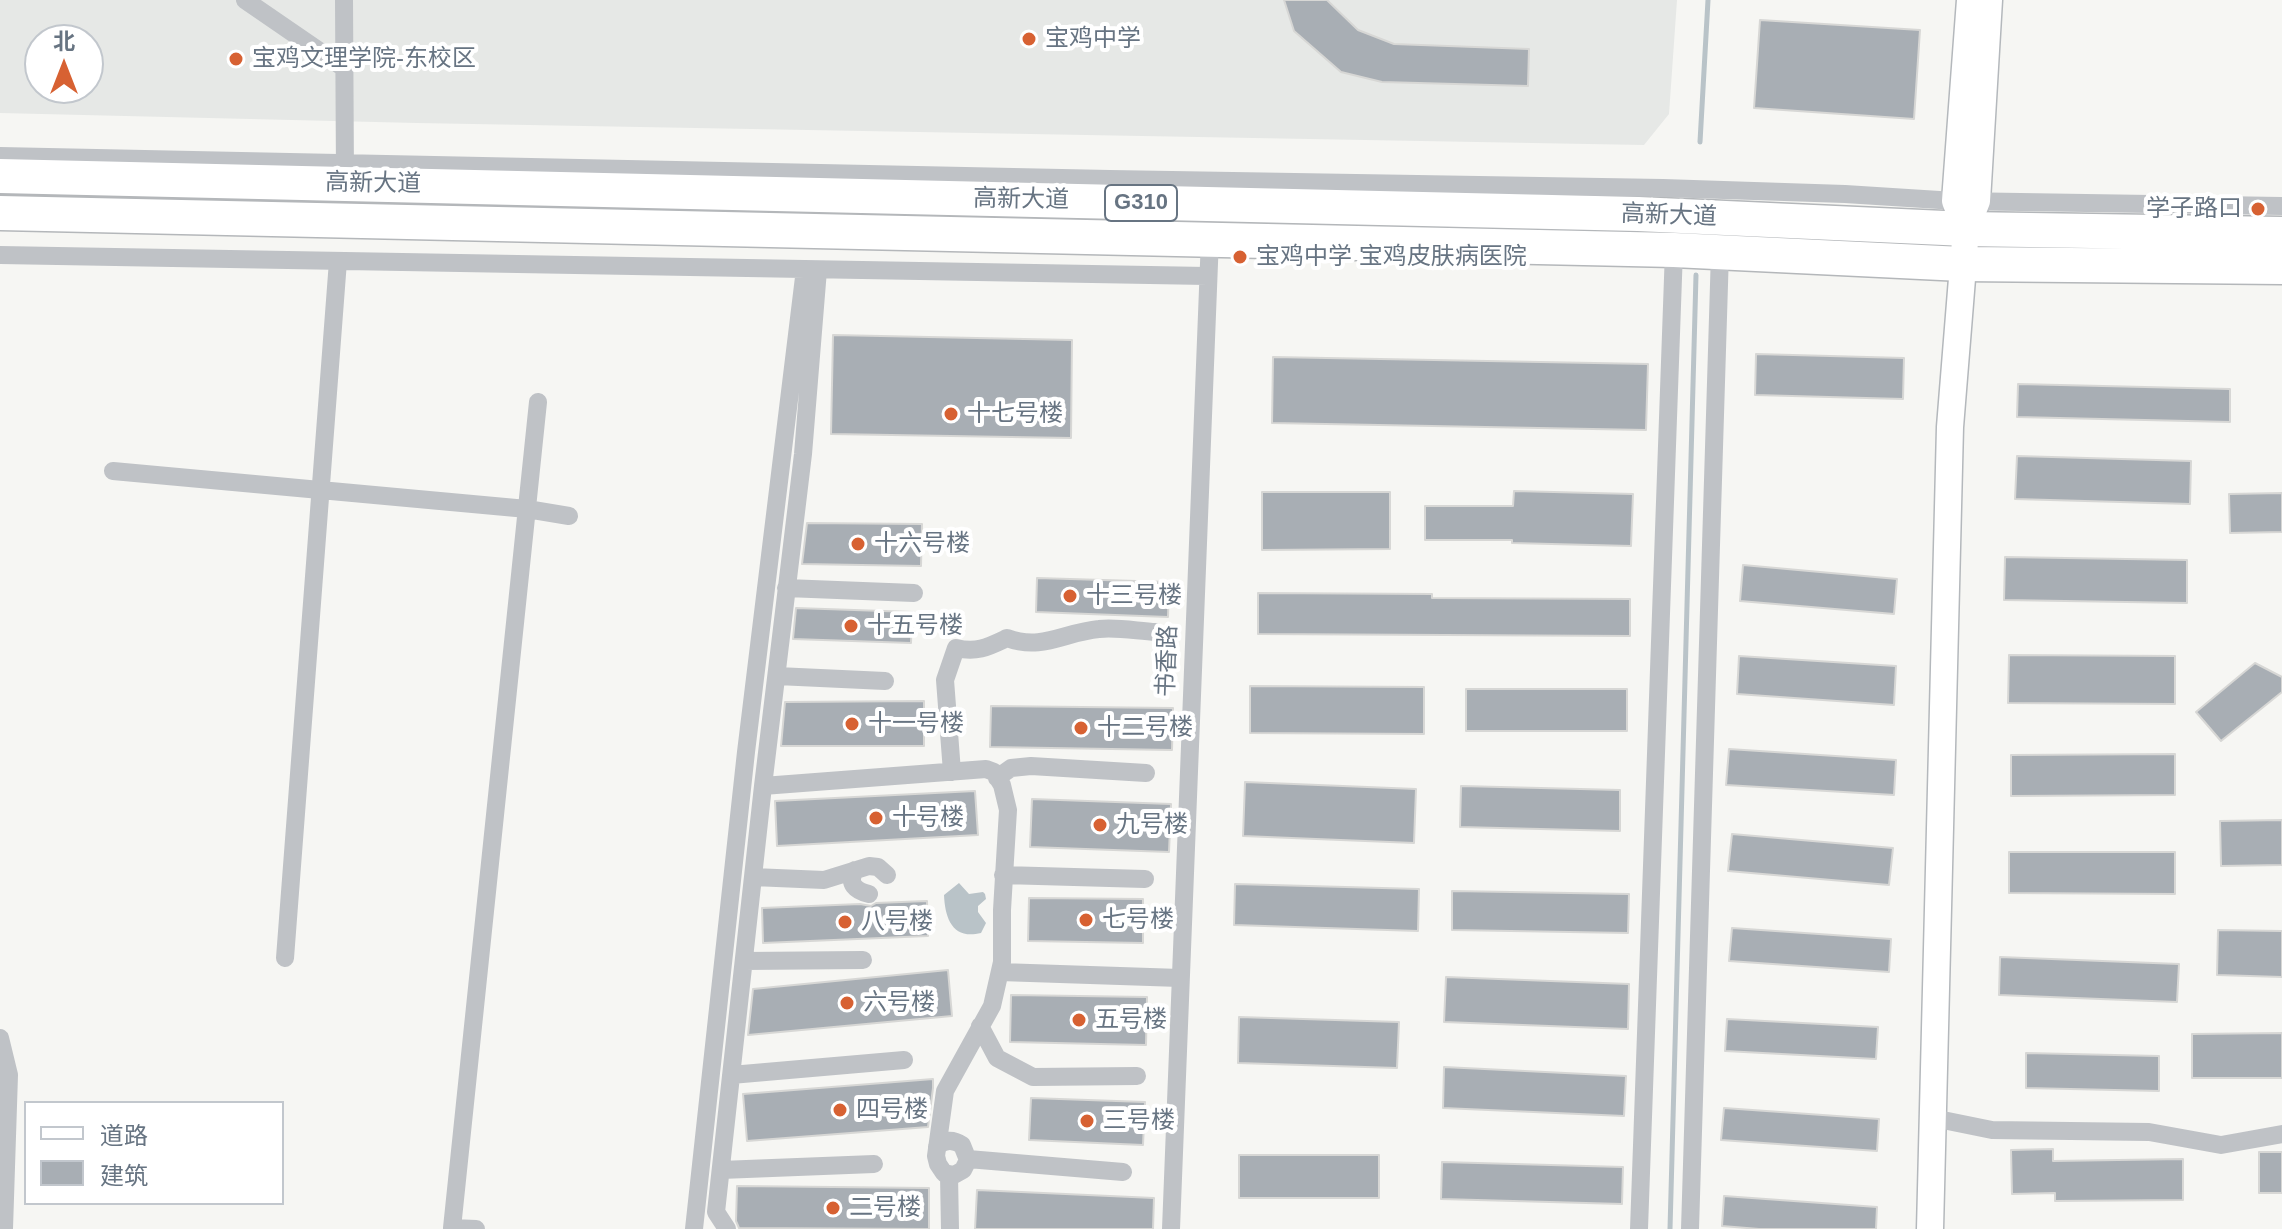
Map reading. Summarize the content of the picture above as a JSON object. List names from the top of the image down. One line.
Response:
{"streets":{"highway":["高新大道","G310"],"street":["书香路"]},"crossings":[["高新大道","书香路"]],"places":["宝鸡中学","宝鸡文理学院-东校区","学子路口","宝鸡中学 宝鸡皮肤病医院","十七号楼","十六号楼","十三号楼","十五号楼","十一号楼","十二号楼","十号楼","九号楼","七号楼","八号楼","六号楼","五号楼","四号楼","三号楼","二号楼"],"legend":["道路","建筑"],"north":"top"}
